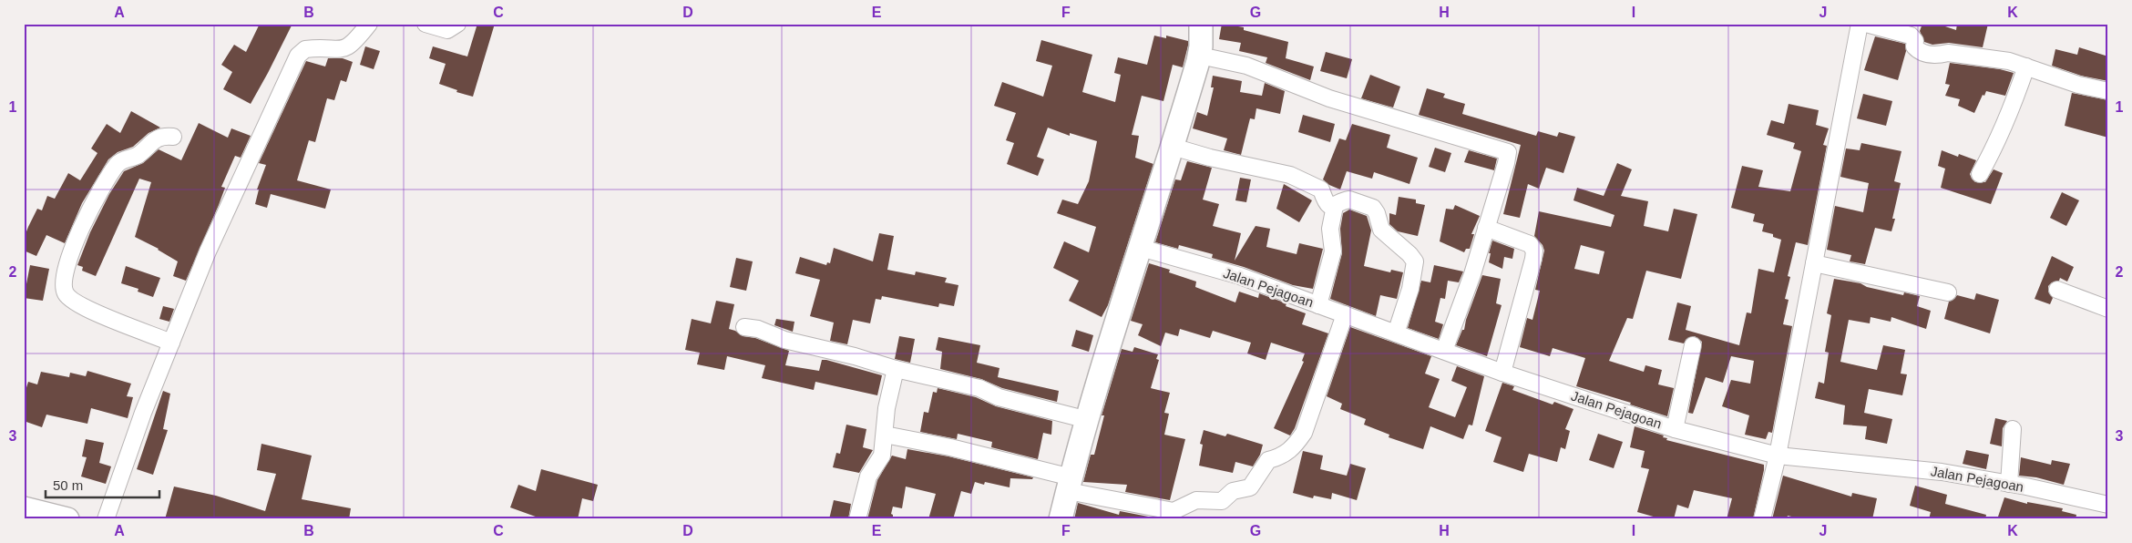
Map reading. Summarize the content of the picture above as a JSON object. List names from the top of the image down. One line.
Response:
{"streets":{"street":["Jalan Pejagoan"]},"scale_bar":"50 m","grid":{"columns":["A","B","C","D","E","F","G","H","I","J","K"],"rows":["1","2","3"]}}
